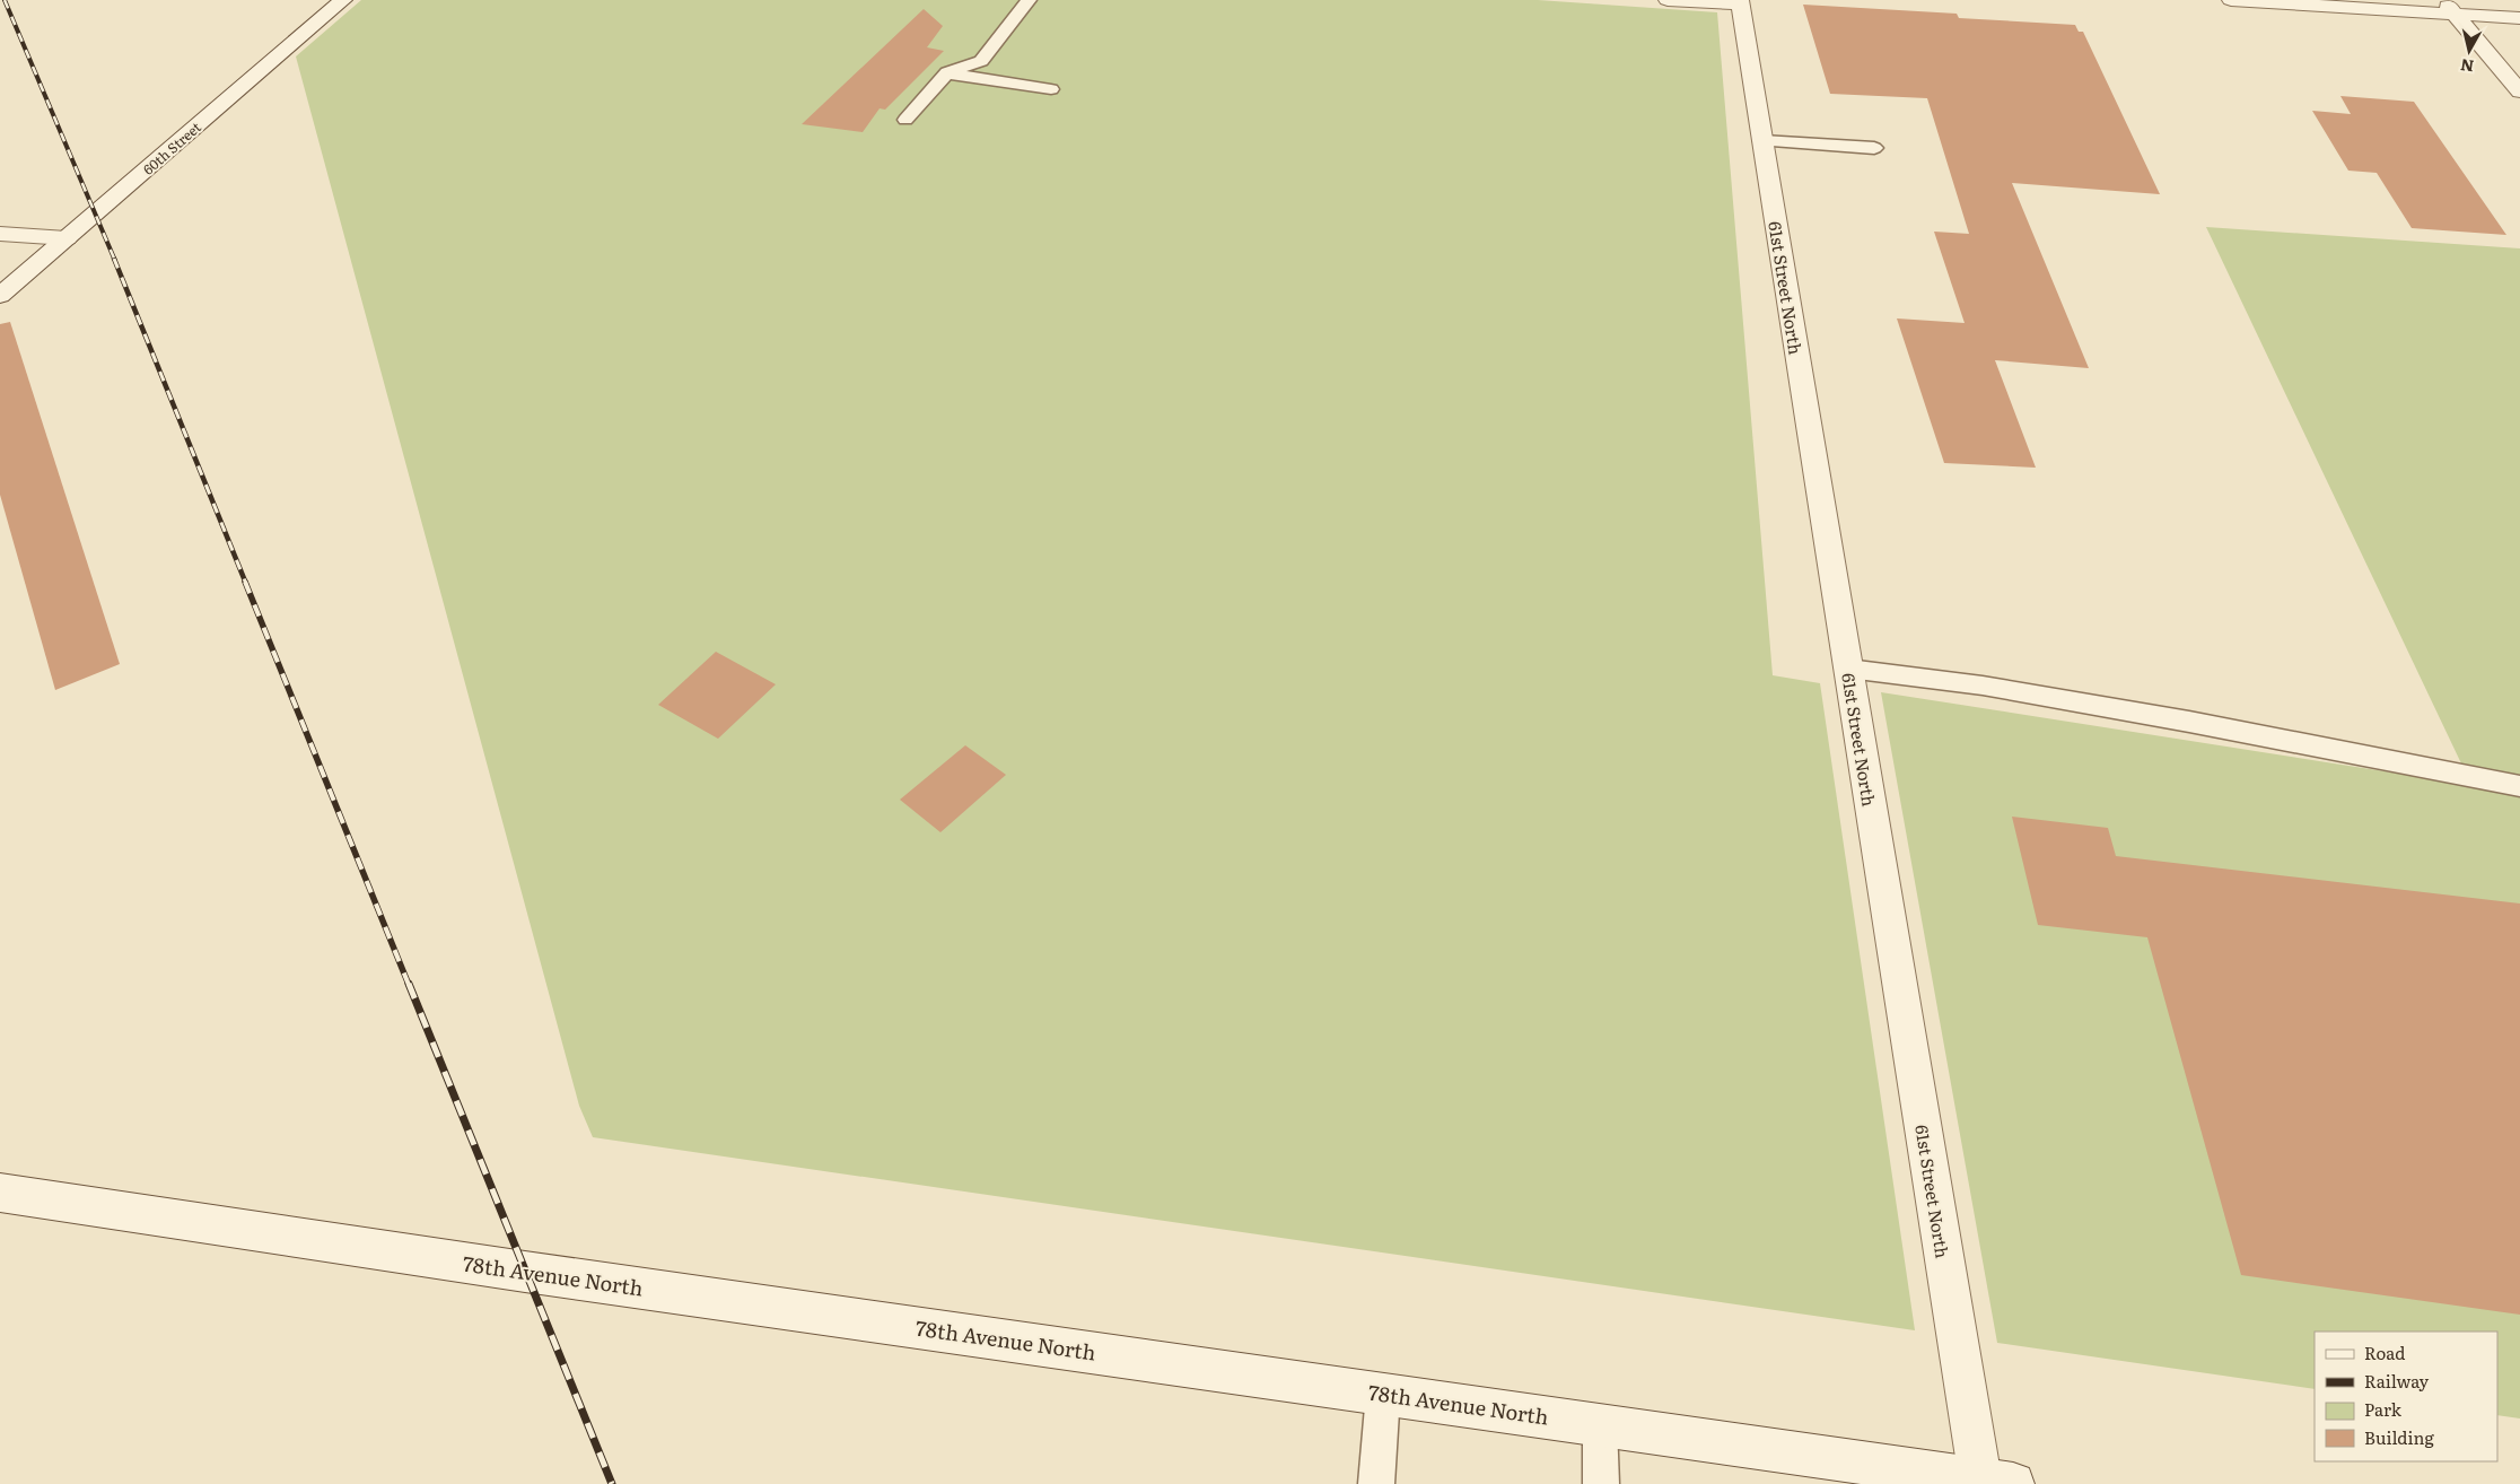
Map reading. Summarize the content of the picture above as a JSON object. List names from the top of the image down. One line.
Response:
{"streets":{"street":["60th Street","61st Street North","78th Avenue North"]},"crossings":[["61st Street North","78th Avenue North"]],"legend":["Road","Railway","Park","Building"],"north":"bottom"}
